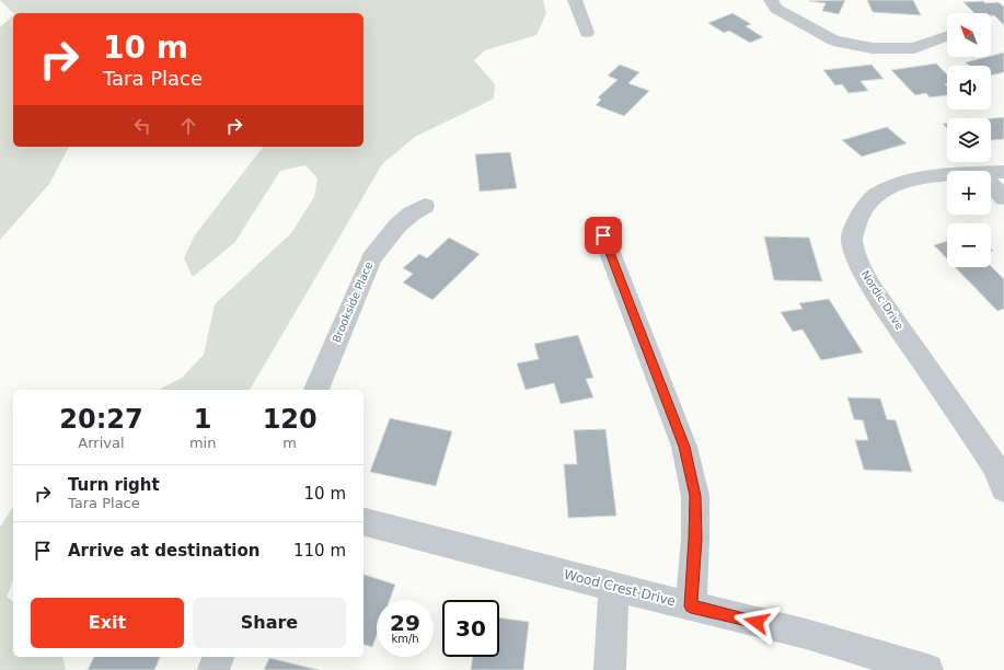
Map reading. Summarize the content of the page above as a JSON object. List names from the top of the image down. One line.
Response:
{"streets":{"street":["Nordic Drive","Brookside Place","Wood Crest Drive"]},"north":"top left","page":{"map_buttons":["+","−"],"turn":["10 m","Tara Place"],"eta":["20:27","Arrival","1","min","120","m"],"list":[{"name":"Turn right","note":"Tara Place","value":"10 m"},{"name":"Arrive at destination","value":"110 m"}],"buttons":["Exit","Share"],"speed":"29 km/h","limit":"30"}}
